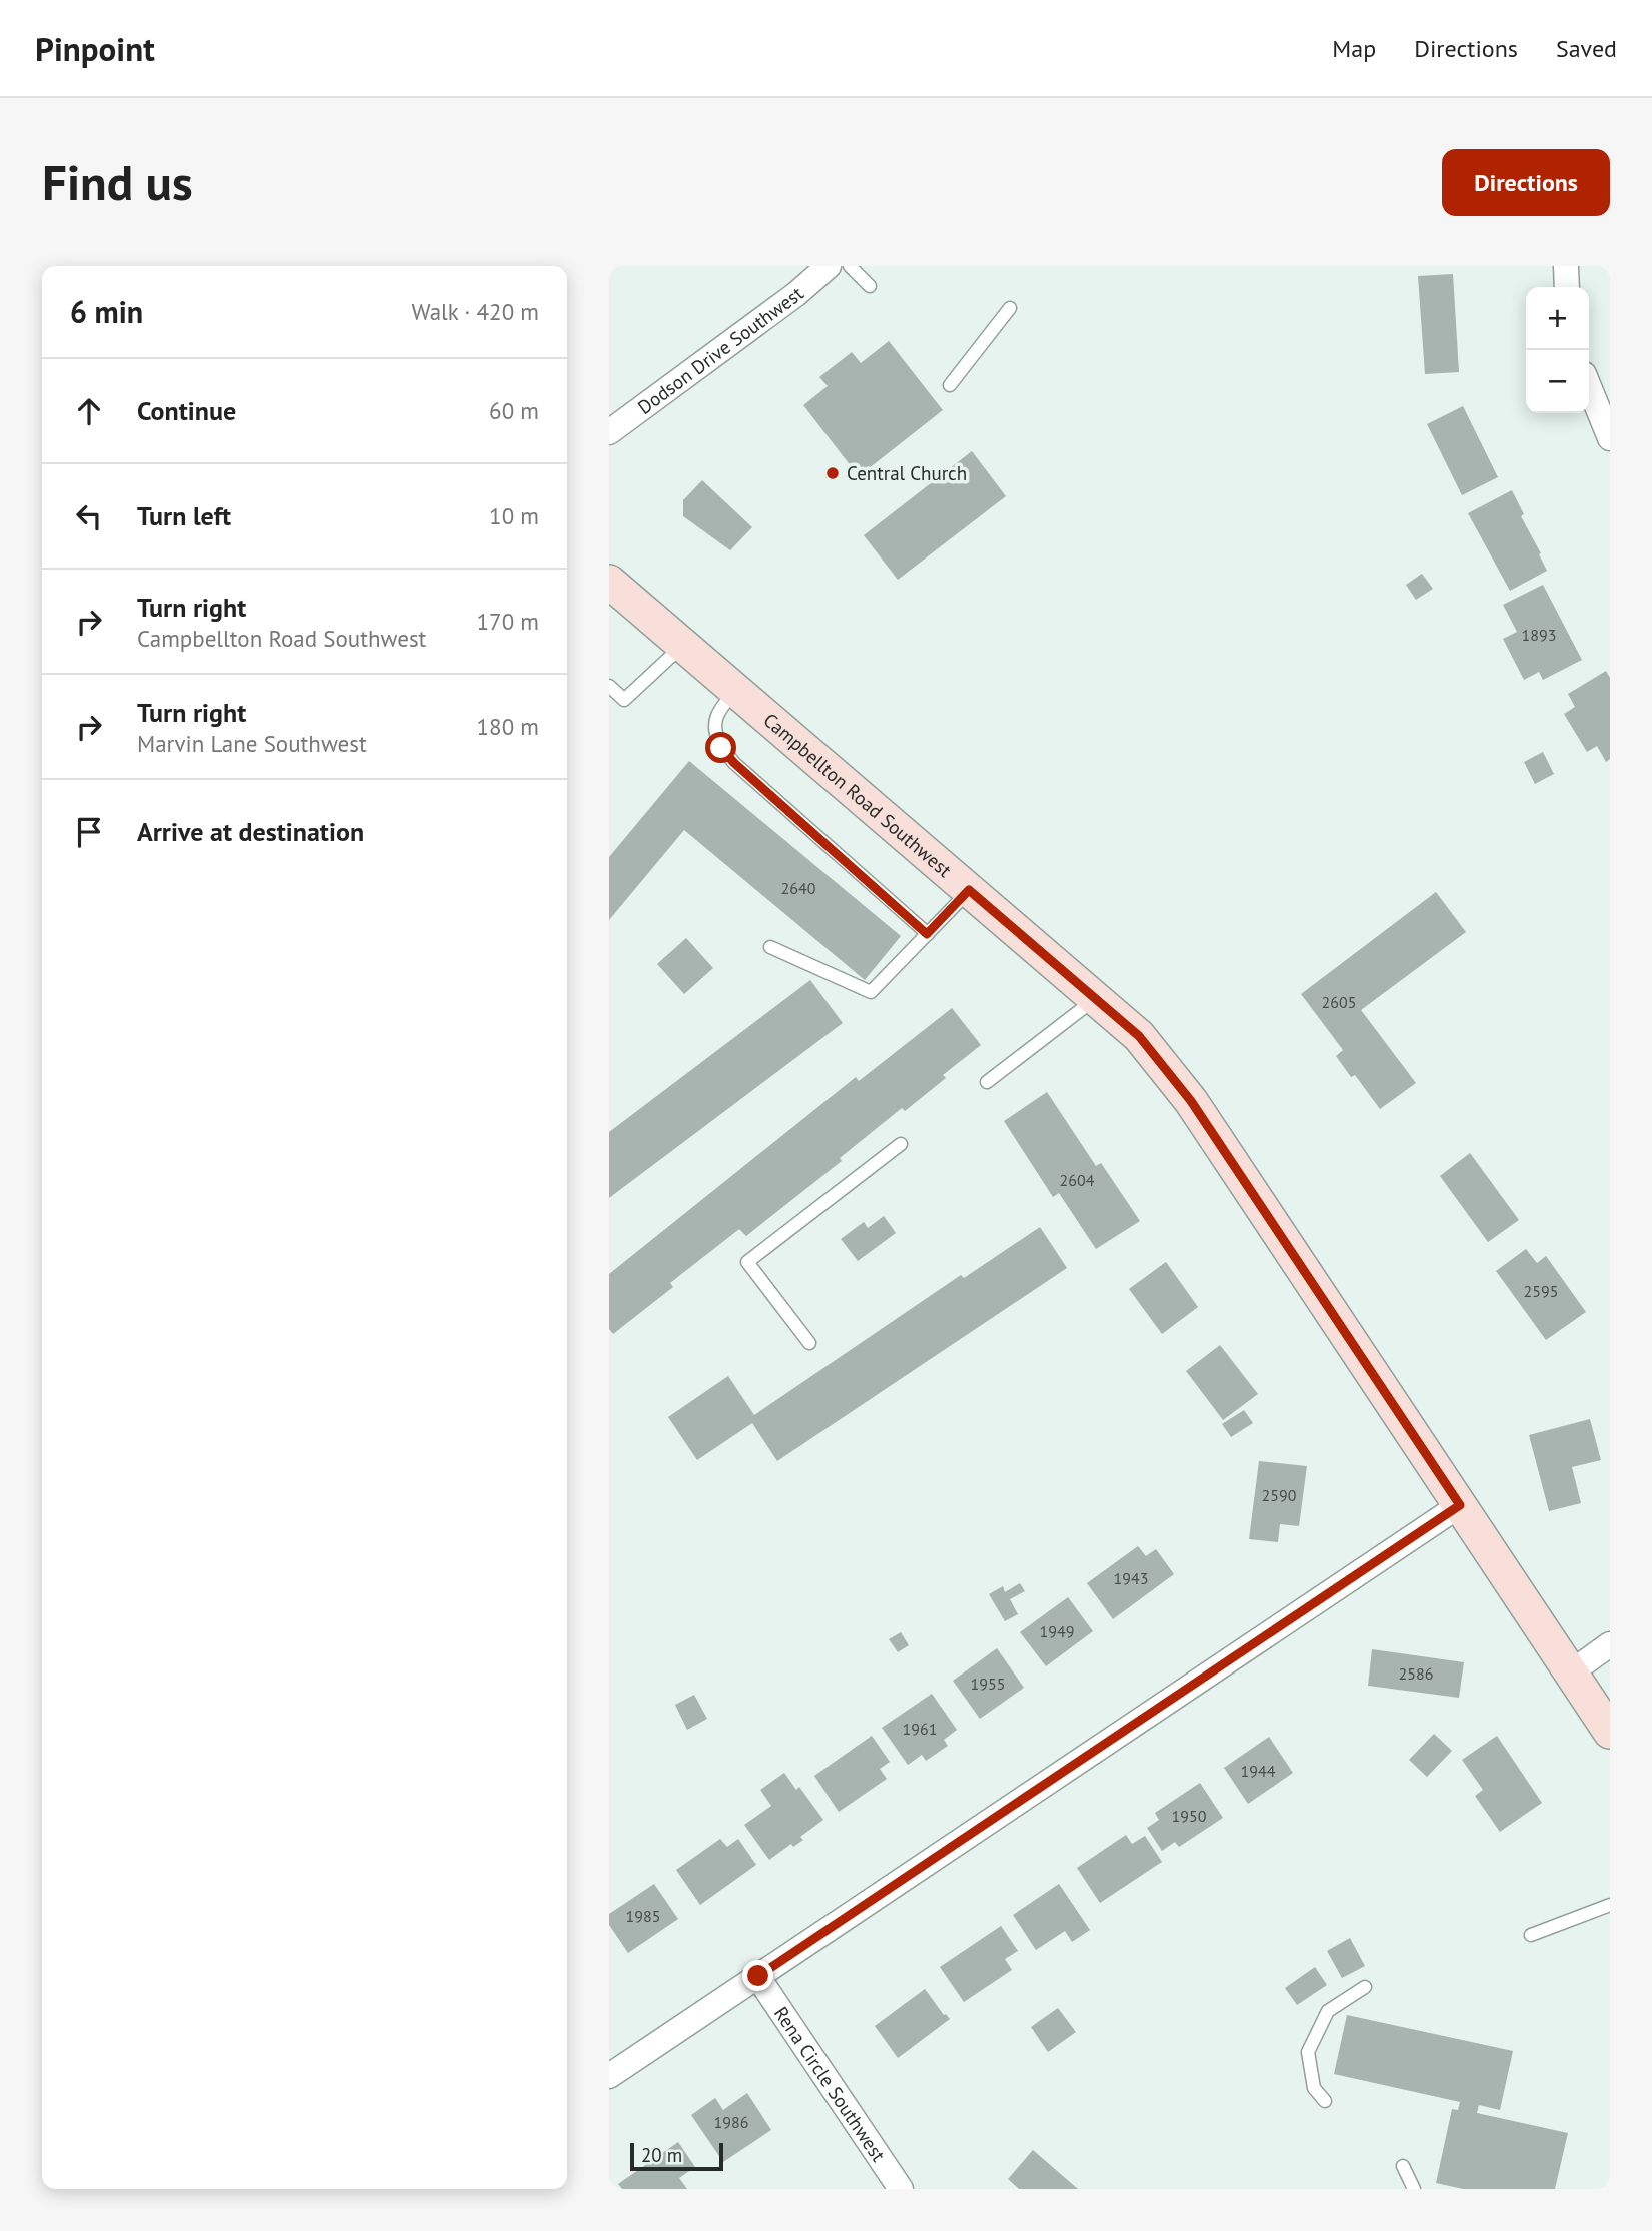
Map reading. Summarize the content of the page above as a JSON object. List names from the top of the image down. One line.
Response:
{"streets":{"main road":["Campbellton Road Southwest"],"street":["Dodson Drive Southwest","Rena Circle Southwest"]},"places":["Central Church"],"house_numbers":["1893","2640","2605","2604","2595","2590","1943","1949","2586","1955","1961","1944","1950","1985","1986"],"scale_bar":"20 m","page":{"header":"Pinpoint","nav":["Map","Directions","Saved"],"buttons":"Directions","title":"Find us","heading":["6 min","Walk · 420 m"],"map_buttons":["+","−"],"list":[["Continue","60 m"],["Turn left","10 m"],["Turn right","Campbellton Road Southwest","170 m"],["Turn right","Marvin Lane Southwest","180 m"],"Arrive at destination"],"scale":"20 m"}}
